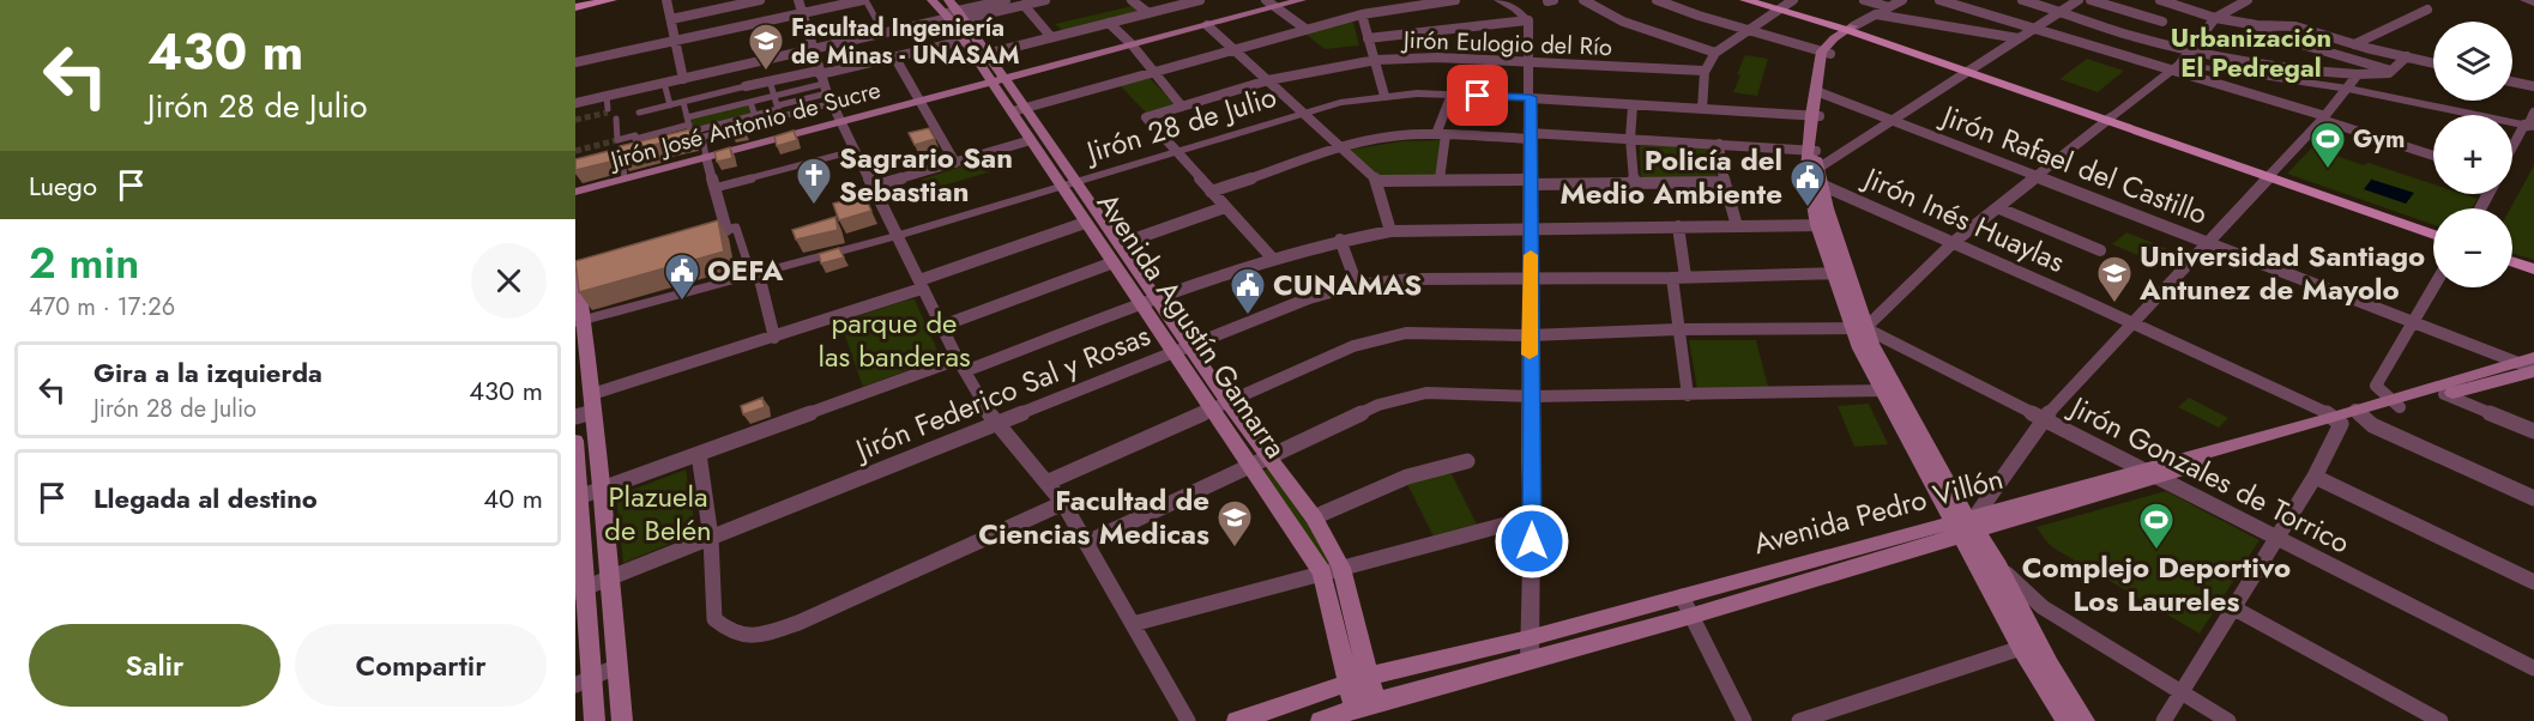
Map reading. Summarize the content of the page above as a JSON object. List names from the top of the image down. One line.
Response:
{"streets":{"main road":["Jirón José Antonio de Sucre","Avenida Agustín Gamarra","Avenida Pedro Villón"],"street":["Jirón Eulogio del Río","Jirón 28 de Julio","Jirón Rafael del Castillo","Jirón Inés Huaylas","Jirón Federico Sal y Rosas","Jirón Gonzales de Torrico"]},"crossings":[["Jirón Eulogio del Río","Jirón 28 de Julio"],["Jirón José Antonio de Sucre","Avenida Agustín Gamarra"],["Jirón 28 de Julio","Avenida Agustín Gamarra"],["Jirón Rafael del Castillo","Avenida Pedro Villón"],["Jirón Inés Huaylas","Avenida Pedro Villón"],["Avenida Agustín Gamarra","Jirón Federico Sal y Rosas"],["Avenida Agustín Gamarra","Avenida Pedro Villón"],["Jirón Gonzales de Torrico","Avenida Pedro Villón"]],"districts":["Urbanización El Pedregal"],"parks":["parque de las banderas","Plazuela de Belén"],"places":{"school or university":["Facultad Ingeniería de Minas - UNASAM","Universidad Santiago Antunez de Mayolo","Facultad de Ciencias Medicas"],"sports":["Gym","Complejo Deportivo Los Laureles"],"church":["Sagrario San Sebastian"],"public building":["Policía del Medio Ambiente","OEFA","CUNAMAS"]},"page":{"turn":["430 m","Jirón 28 de Julio"],"map_buttons":["+","−"],"then":"Luego","heading":["2 min","470 m · 17:26"],"list":[{"name":"Gira a la izquierda","note":"Jirón 28 de Julio","value":"430 m"},{"name":"Llegada al destino","value":"40 m"}],"buttons":["Salir","Compartir"]}}
